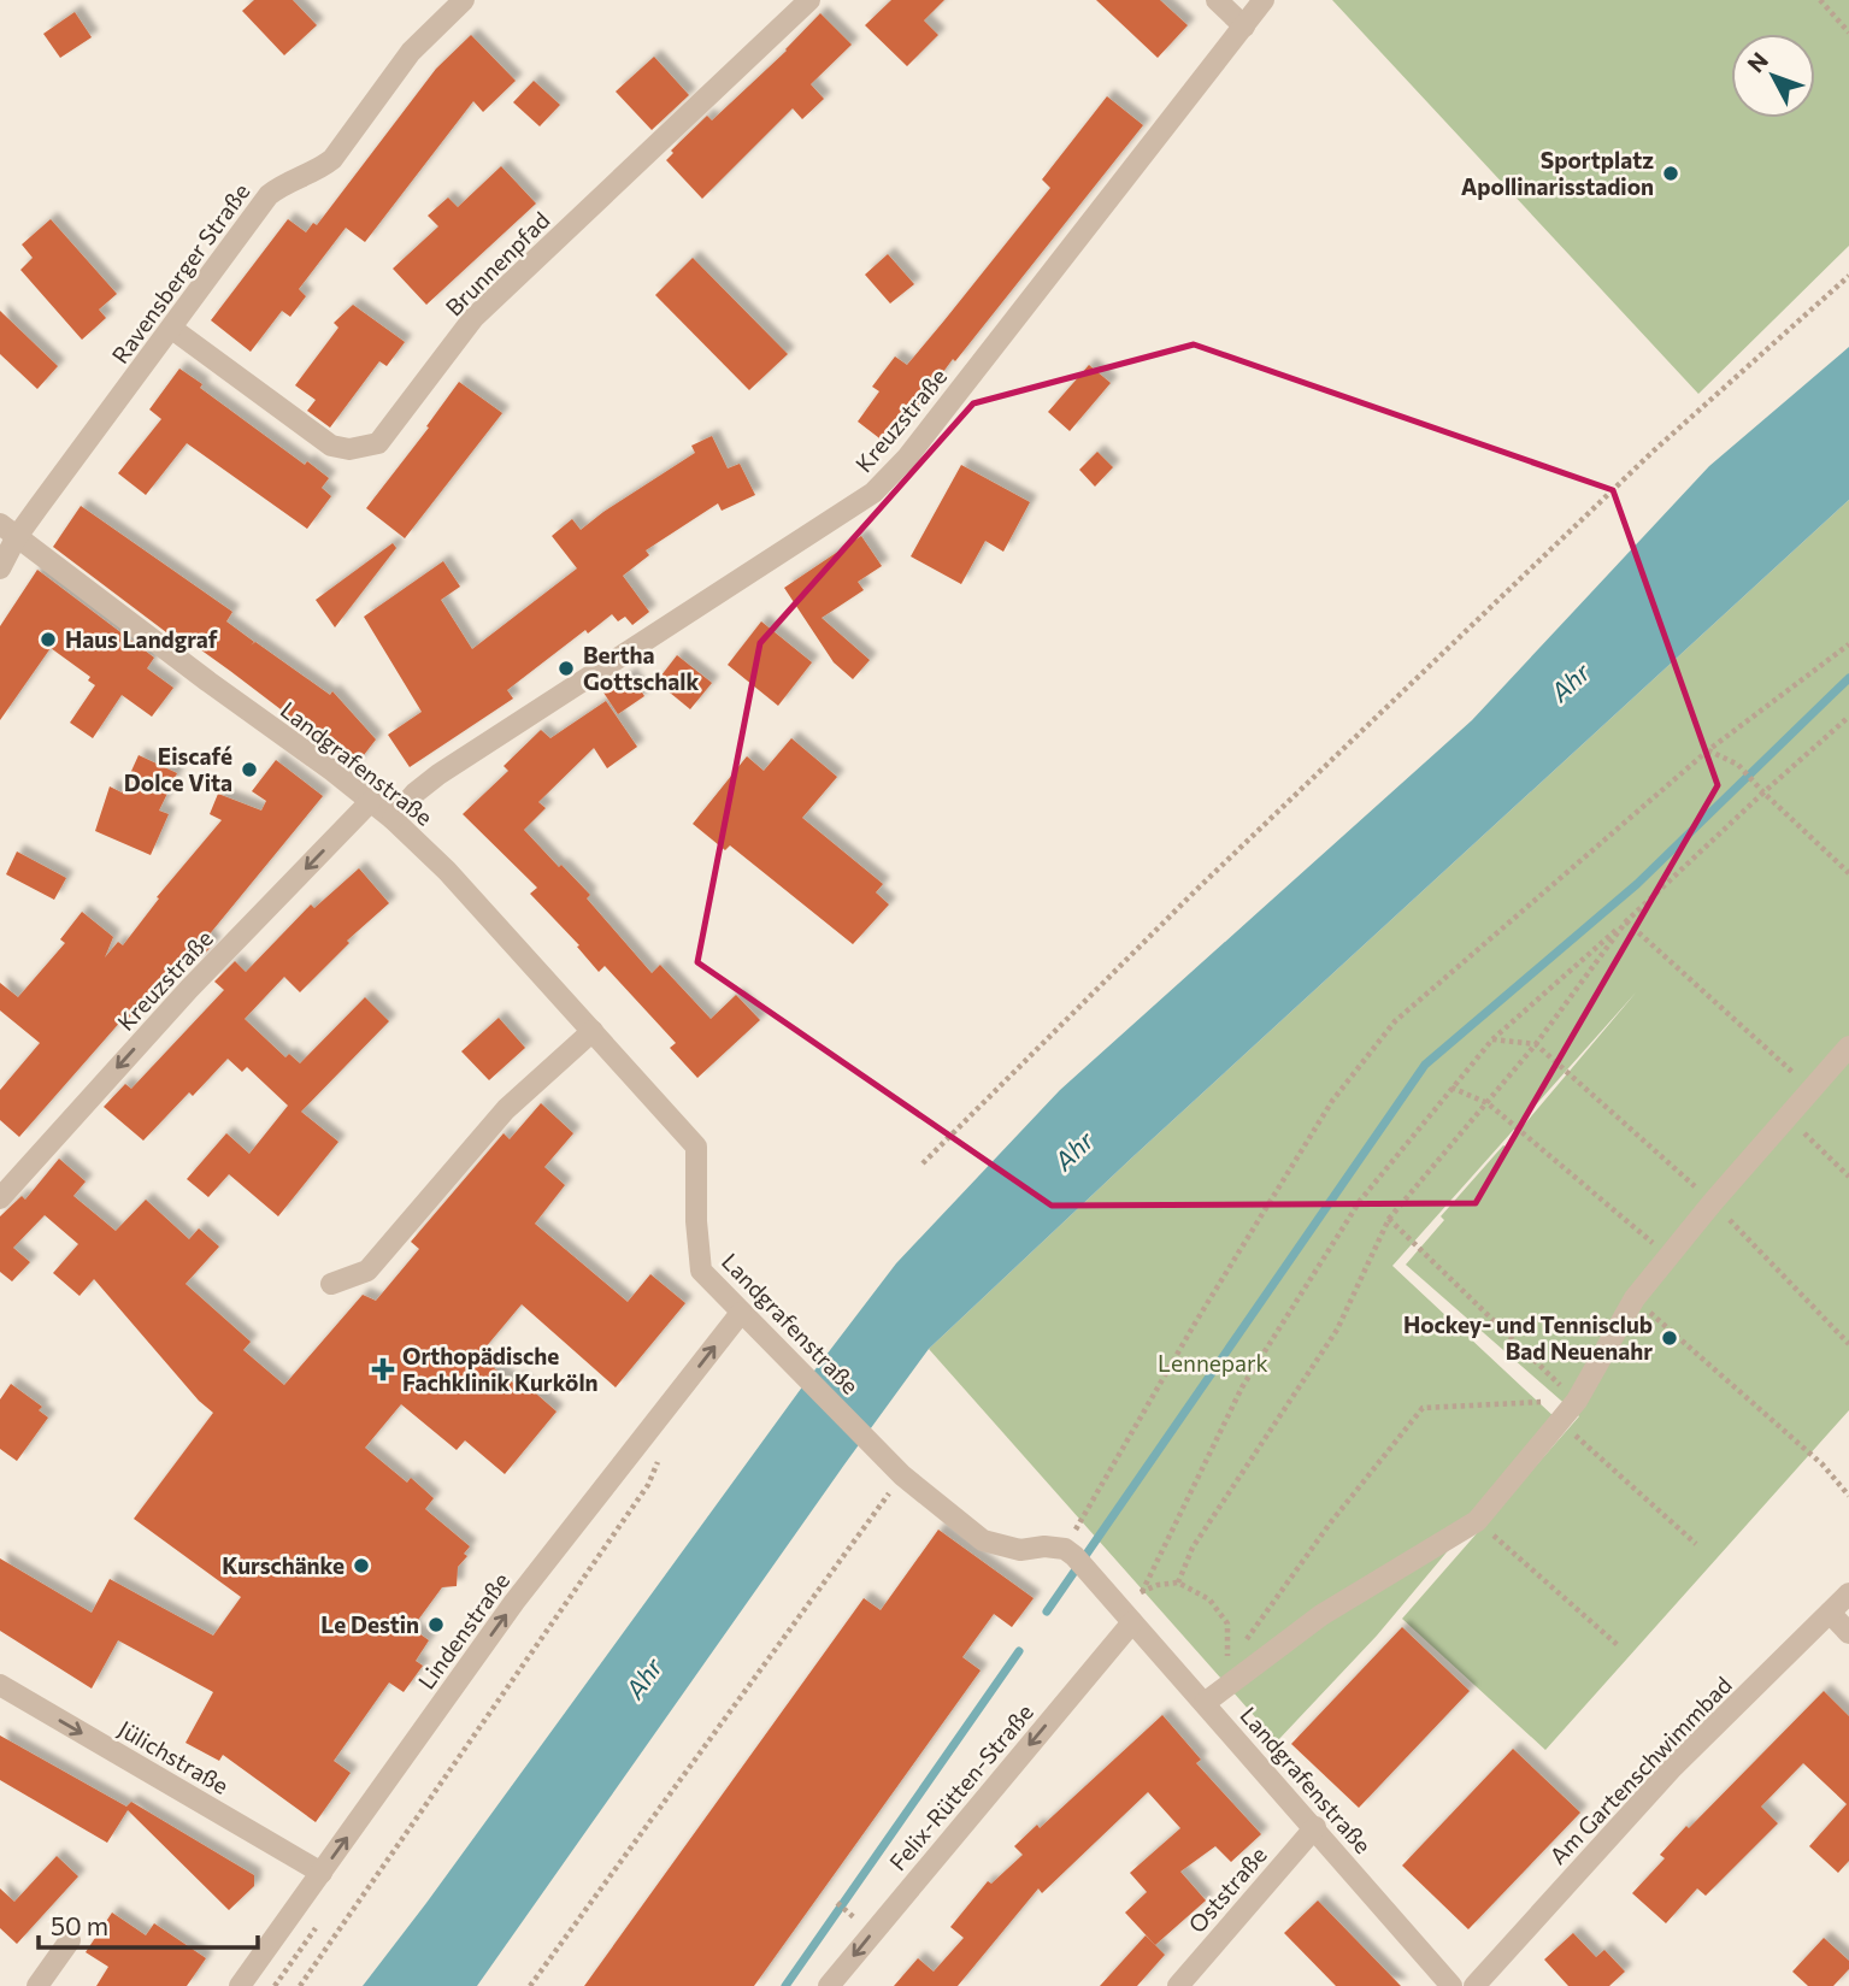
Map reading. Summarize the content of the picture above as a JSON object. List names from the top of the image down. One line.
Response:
{"streets":{"street":["Brunnenpfad","Ravensberger Straße","Kreuzstraße","Landgrafenstraße","Lindenstraße","Jülichstraße","Am Gartenschwimmbad","Felix-Rütten-Straße","Oststraße"]},"crossings":[["Brunnenpfad","Ravensberger Straße"],["Ravensberger Straße","Landgrafenstraße"],["Kreuzstraße","Landgrafenstraße"],["Landgrafenstraße","Lindenstraße"],["Landgrafenstraße","Felix-Rütten-Straße"],["Landgrafenstraße","Oststraße"],["Lindenstraße","Jülichstraße"]],"one_way":["Lindenstraße","Jülichstraße","Felix-Rütten-Straße"],"water":["Ahr"],"parks":["Lennepark"],"places":{"other":["Sportplatz Apollinarisstadion","Haus Landgraf","Bertha Gottschalk","Eiscafé Dolce Vita","Hockey- und Tennisclub Bad Neuenahr","Kurschänke","Le Destin"],"health":["Orthopädische Fachklinik Kurköln"]},"scale_bar":"50 m","north":"top left"}
